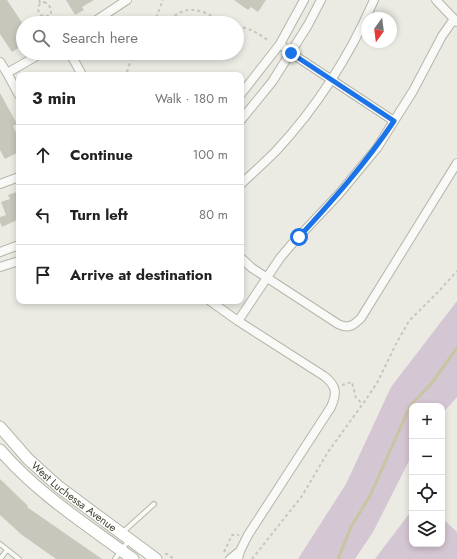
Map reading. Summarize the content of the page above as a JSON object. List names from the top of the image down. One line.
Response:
{"streets":{"street":["West Luchessa Avenue"]},"north":"bottom","page":{"search":"Search here","heading":["3 min","Walk · 180 m"],"list":[["Continue","100 m"],["Turn left","80 m"],"Arrive at destination"],"map_buttons":["+","−"]}}
